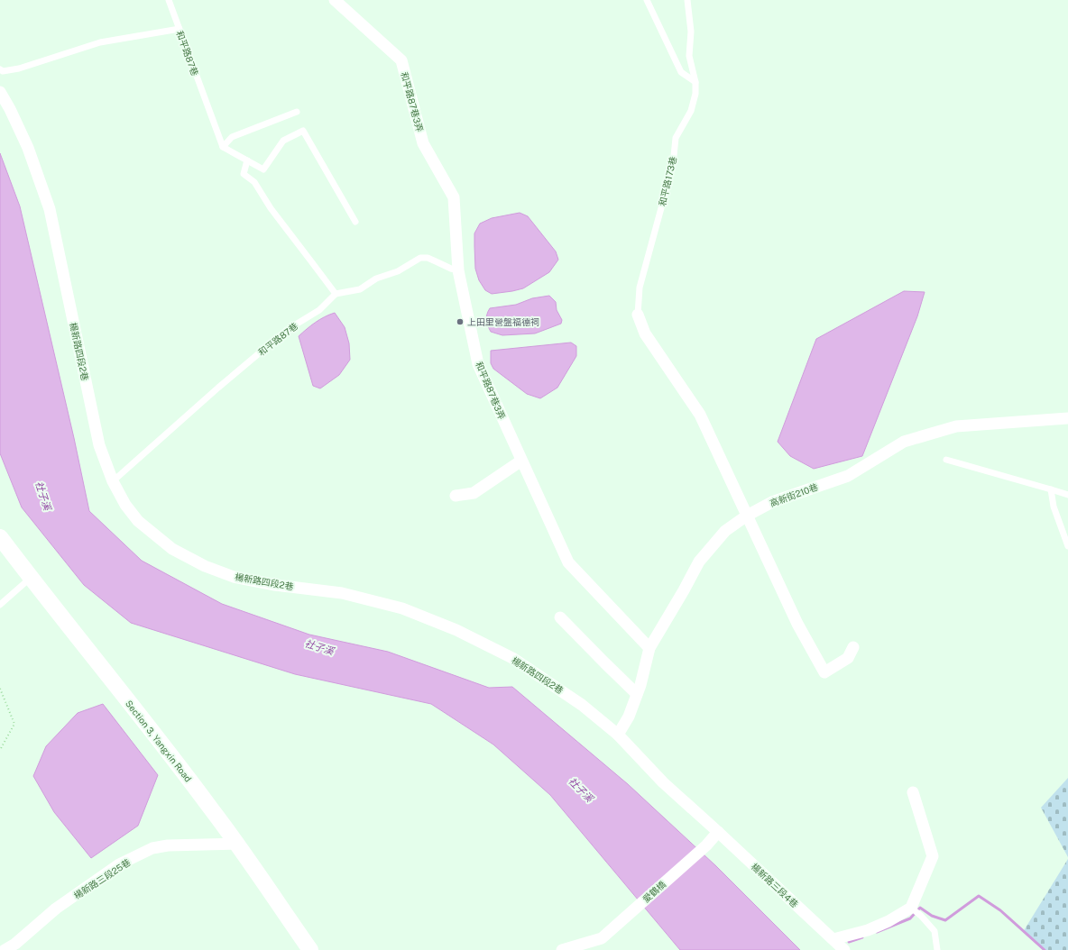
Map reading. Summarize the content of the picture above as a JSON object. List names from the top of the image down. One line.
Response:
{"streets":{"main road":["Section 3, Yangxin Road"],"street":["和平路87巷3弄","楊新路四段2巷","高新街210巷","楊新路三段25巷","楊新路三段4巷","愛鶴橋"],"lane":["和平路87巷","和平路173巷"]},"crossings":[["和平路87巷","楊新路四段2巷"],["和平路87巷3弄","高新街210巷"],["楊新路四段2巷","高新街210巷"],["楊新路四段2巷","楊新路三段4巷"],["楊新路四段2巷","愛鶴橋"],["Section 3, Yangxin Road","楊新路三段25巷"],["楊新路三段4巷","愛鶴橋"]],"water":["社子溪"],"places":["上田里營盤福德祠"]}
